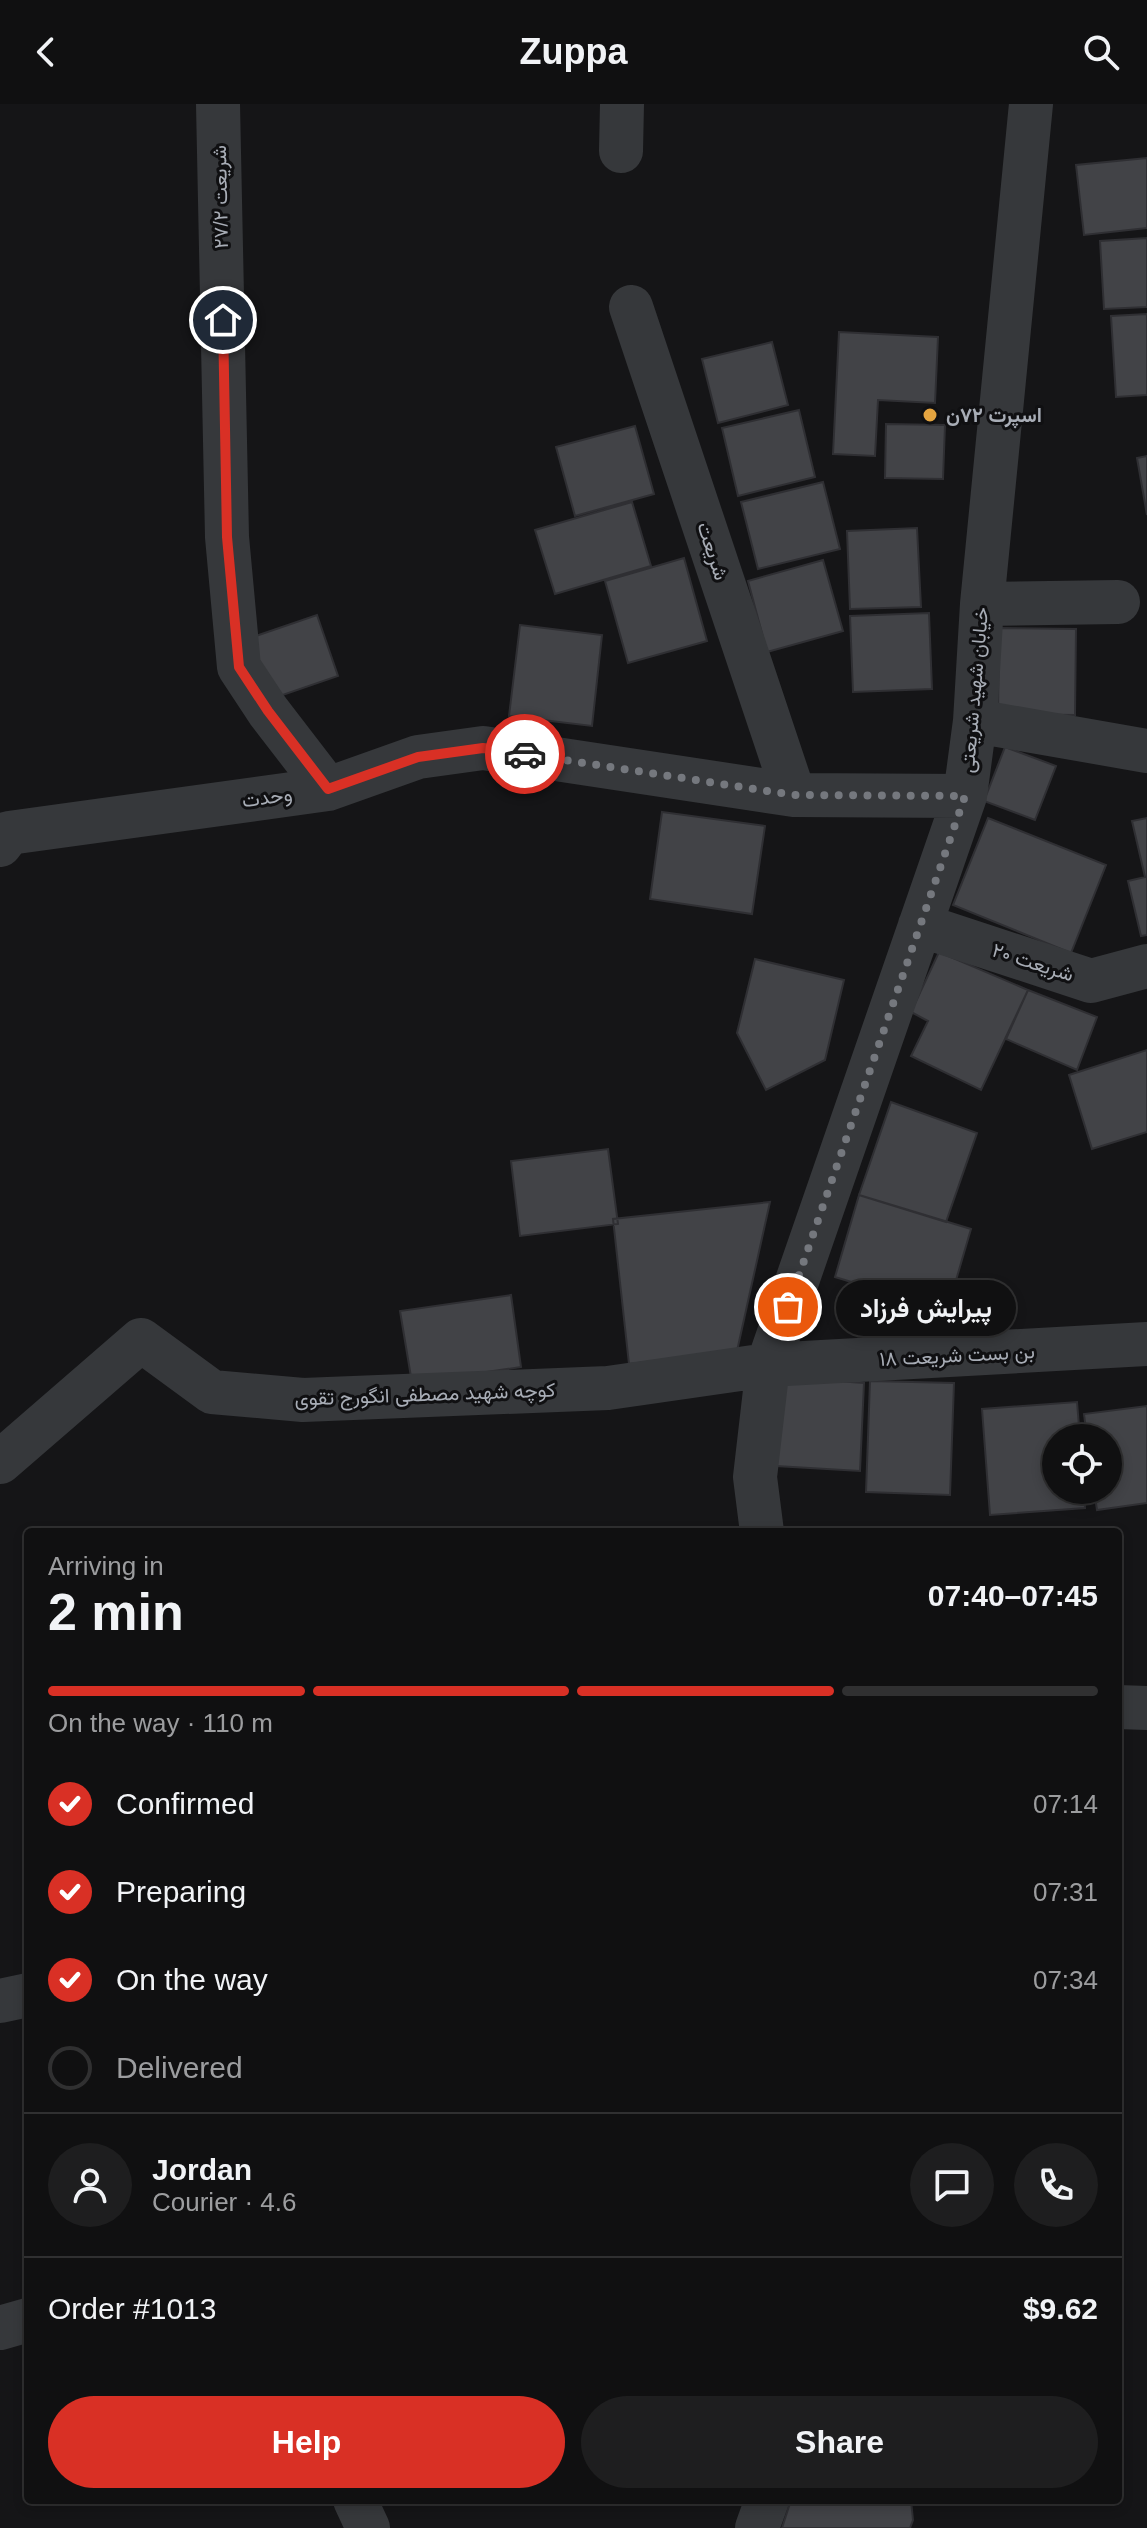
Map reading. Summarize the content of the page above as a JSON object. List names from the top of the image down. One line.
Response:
{"streets":{"street":["شریعت ۲۷/۲","شریعت","خیابان شهید شریعتی","وحدت","شریعت ۲۰","بن بست شریعت ۱۸","کوچه شهید مصطفی انگورج تقوی"]},"crossings":[["شریعت ۲۷/۲","وحدت"],["شریعت","وحدت"],["خیابان شهید شریعتی","وحدت"],["خیابان شهید شریعتی","شریعت ۲۰"],["خیابان شهید شریعتی","بن بست شریعت ۱۸"],["خیابان شهید شریعتی","کوچه شهید مصطفی انگورج تقوی"],["بن بست شریعت ۱۸","کوچه شهید مصطفی انگورج تقوی"]],"places":["اسپرت ۷۲ن","پیرایش فرزاد"],"page":{"header":"Zuppa","bubble":"پیرایش فرزاد","heading":["2 min","Arriving in","07:40–07:45"],"panel":["Jordan","Courier · 4.6","Order #1013","$9.62"],"bar":"On the way · 110 m","list":[["Confirmed","07:14"],["Preparing","07:31"],["On the way","07:34"],"Delivered"],"buttons":["Help","Share"]}}
